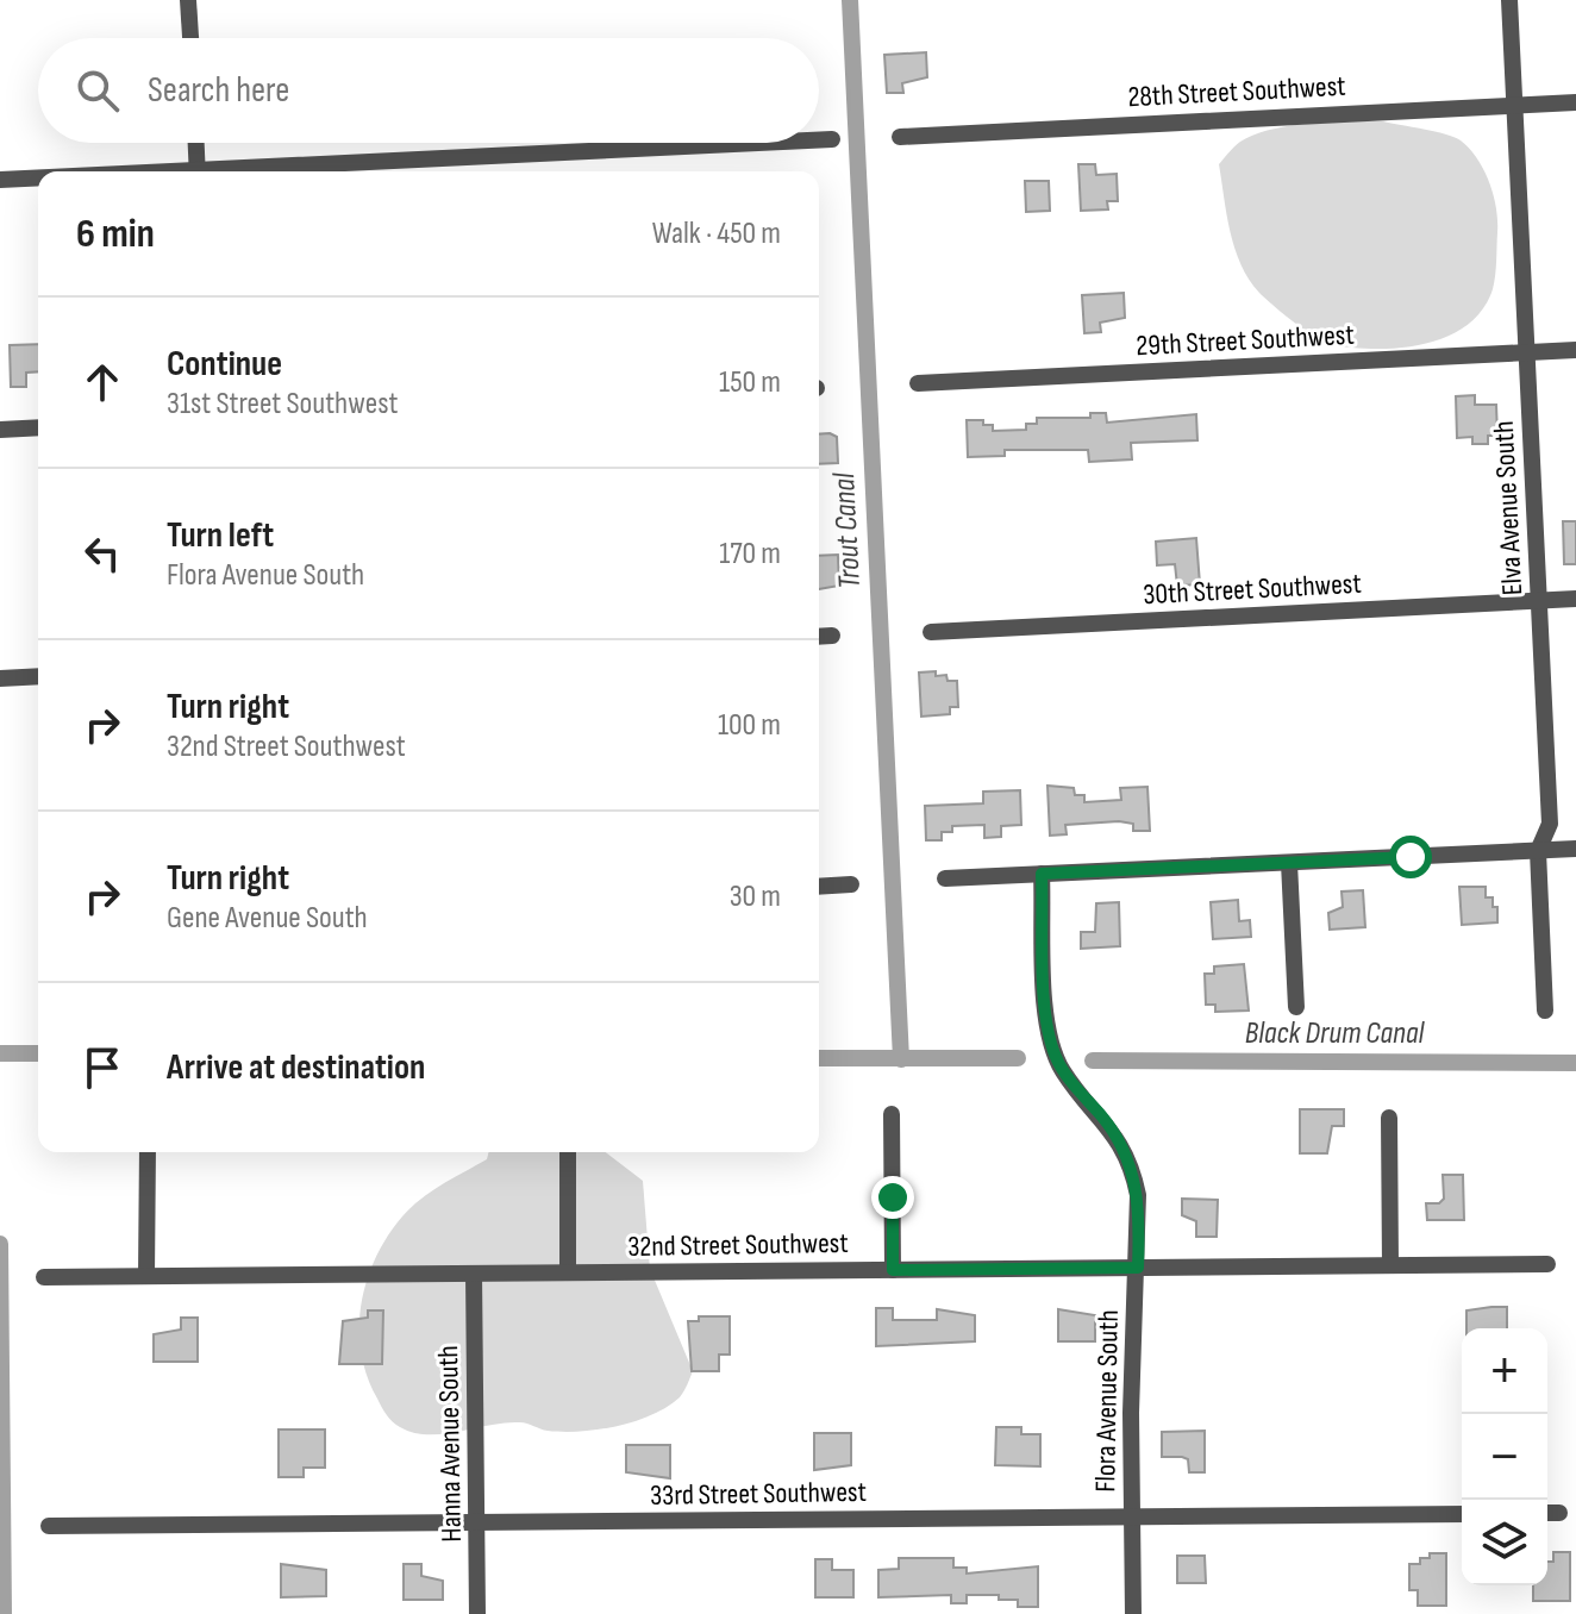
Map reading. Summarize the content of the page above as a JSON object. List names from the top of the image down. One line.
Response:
{"streets":{"street":["28th Street Southwest","29th Street Southwest","Elva Avenue South","30th Street Southwest","32nd Street Southwest","Flora Avenue South","Hanna Avenue South","33rd Street Southwest"]},"crossings":[["28th Street Southwest","Elva Avenue South"],["29th Street Southwest","Elva Avenue South"],["Elva Avenue South","30th Street Southwest"],["32nd Street Southwest","Flora Avenue South"],["32nd Street Southwest","Hanna Avenue South"],["Flora Avenue South","33rd Street Southwest"],["Hanna Avenue South","33rd Street Southwest"]],"water":["Trout Canal","Black Drum Canal"],"page":{"search":"Search here","heading":["6 min","Walk · 450 m"],"list":[["Continue","31st Street Southwest","150 m"],["Turn left","Flora Avenue South","170 m"],["Turn right","32nd Street Southwest","100 m"],["Turn right","Gene Avenue South","30 m"],"Arrive at destination"],"map_buttons":["+","−"]}}
